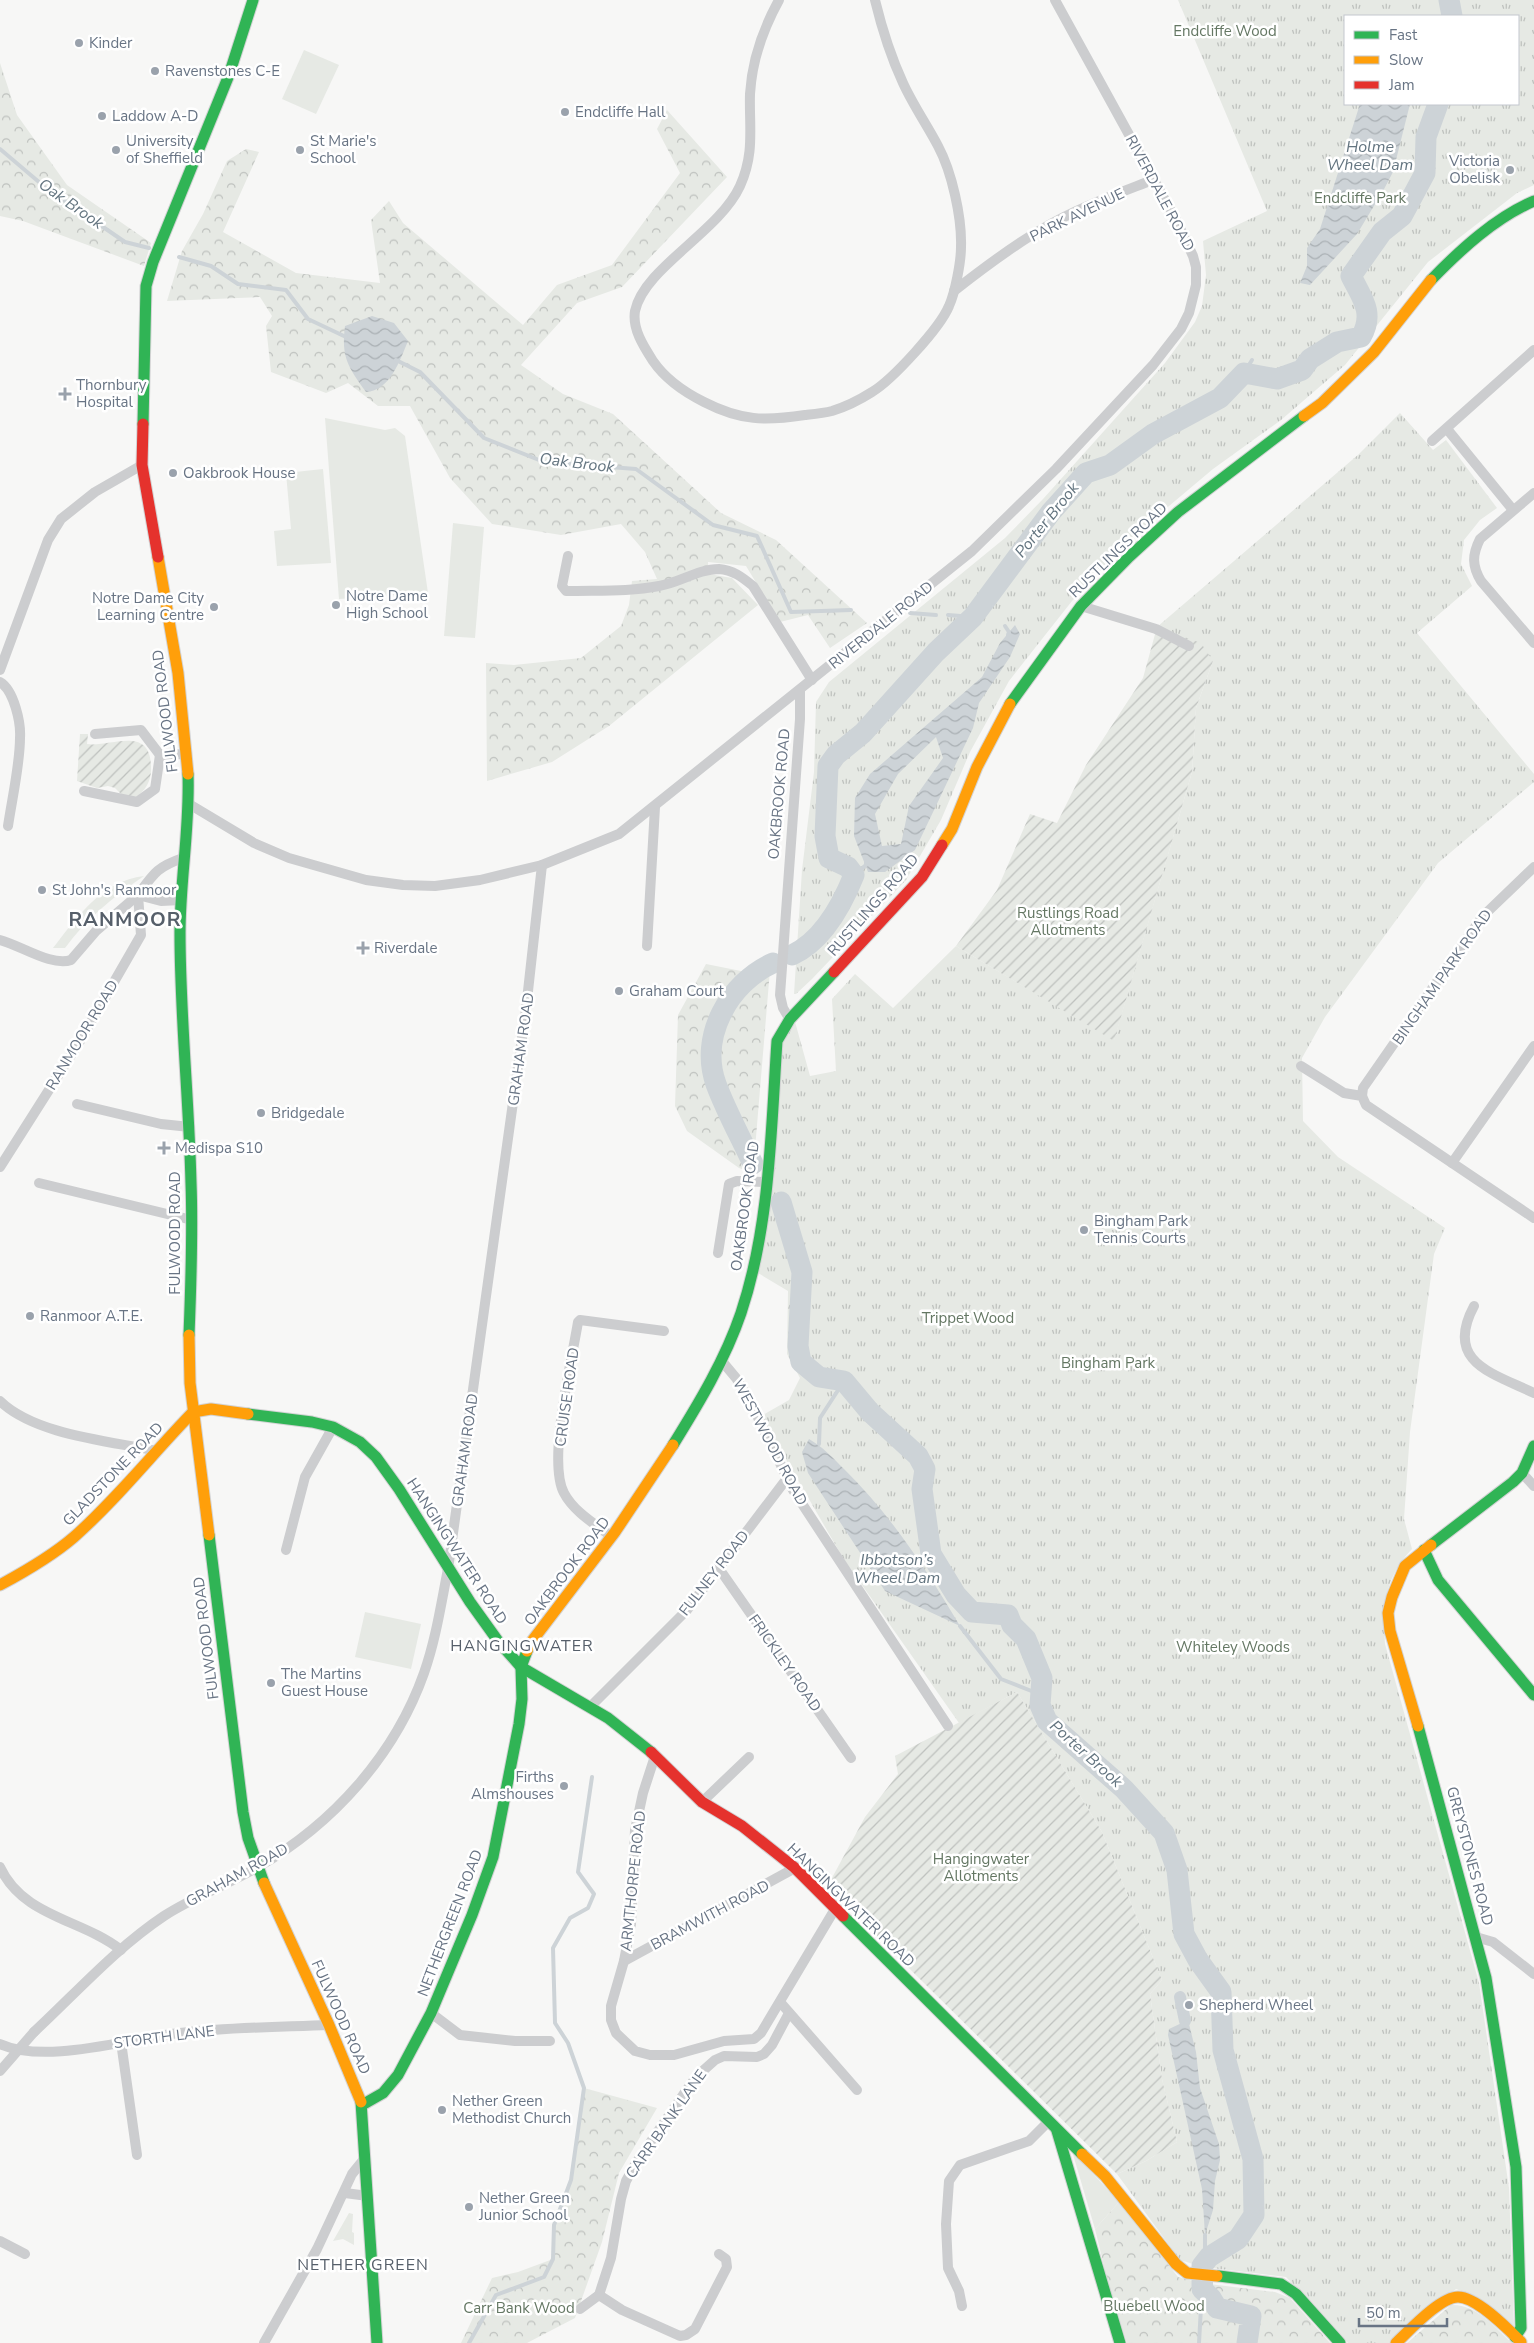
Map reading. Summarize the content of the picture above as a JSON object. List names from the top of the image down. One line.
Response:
{"streets":{"street":["RIVERDALE ROAD","PARK AVENUE","RUSTLINGS ROAD","FULWOOD ROAD","OAKBROOK ROAD","BINGHAM PARK ROAD","RANMOOR ROAD","GRAHAM ROAD","CRUISE ROAD","WESTWOOD ROAD","GLADSTONE ROAD","HANGINGWATER ROAD","FULNEY ROAD","FRICKLEY ROAD","GREYSTONES ROAD","ARMTHORPE ROAD","BRAMWITH ROAD","NETHERGREEN ROAD","STORTH LANE","CARR BANK LANE"]},"crossings":[["RIVERDALE ROAD","PARK AVENUE"],["RIVERDALE ROAD","FULWOOD ROAD"],["RIVERDALE ROAD","OAKBROOK ROAD"],["RIVERDALE ROAD","GRAHAM ROAD"],["RUSTLINGS ROAD","OAKBROOK ROAD"],["FULWOOD ROAD","GRAHAM ROAD"],["FULWOOD ROAD","GLADSTONE ROAD"],["FULWOOD ROAD","HANGINGWATER ROAD"],["FULWOOD ROAD","NETHERGREEN ROAD"],["FULWOOD ROAD","STORTH LANE"],["OAKBROOK ROAD","CRUISE ROAD"],["OAKBROOK ROAD","WESTWOOD ROAD"],["OAKBROOK ROAD","HANGINGWATER ROAD"],["OAKBROOK ROAD","NETHERGREEN ROAD"],["GRAHAM ROAD","HANGINGWATER ROAD"],["WESTWOOD ROAD","FULNEY ROAD"],["GLADSTONE ROAD","HANGINGWATER ROAD"],["HANGINGWATER ROAD","FULNEY ROAD"],["HANGINGWATER ROAD","ARMTHORPE ROAD"],["HANGINGWATER ROAD","BRAMWITH ROAD"],["HANGINGWATER ROAD","NETHERGREEN ROAD"],["FULNEY ROAD","FRICKLEY ROAD"],["ARMTHORPE ROAD","BRAMWITH ROAD"]],"districts":["RANMOOR","HANGINGWATER","NETHER GREEN"],"water":["Holme Wheel Dam","Oak Brook","Porter Brook","Ibbotson’s Wheel Dam"],"parks":["Endcliffe Wood","Endcliffe Park","Rustlings Road Allotments","Trippet Wood","Bingham Park","Whiteley Woods","Hangingwater Allotments","Bluebell Wood","Carr Bank Wood"],"places":{"other":["Kinder","Ravenstones C-E","Endcliffe Hall","Laddow A-D","University of Sheffield","St Marie's School","Victoria Obelisk","Oakbrook House","Notre Dame High School","Notre Dame City Learning Centre","St John's Ranmoor","Graham Court","Bridgedale","Bingham Park Tennis Courts","Ranmoor A.T.E.","The Martins Guest House","Firths Almshouses","Shepherd Wheel","Nether Green Methodist Church","Nether Green Junior School"],"health":["Thornbury Hospital","Riverdale","Medispa S10"]},"legend":["Fast","Slow","Jam"],"scale_bar":"50 m"}
